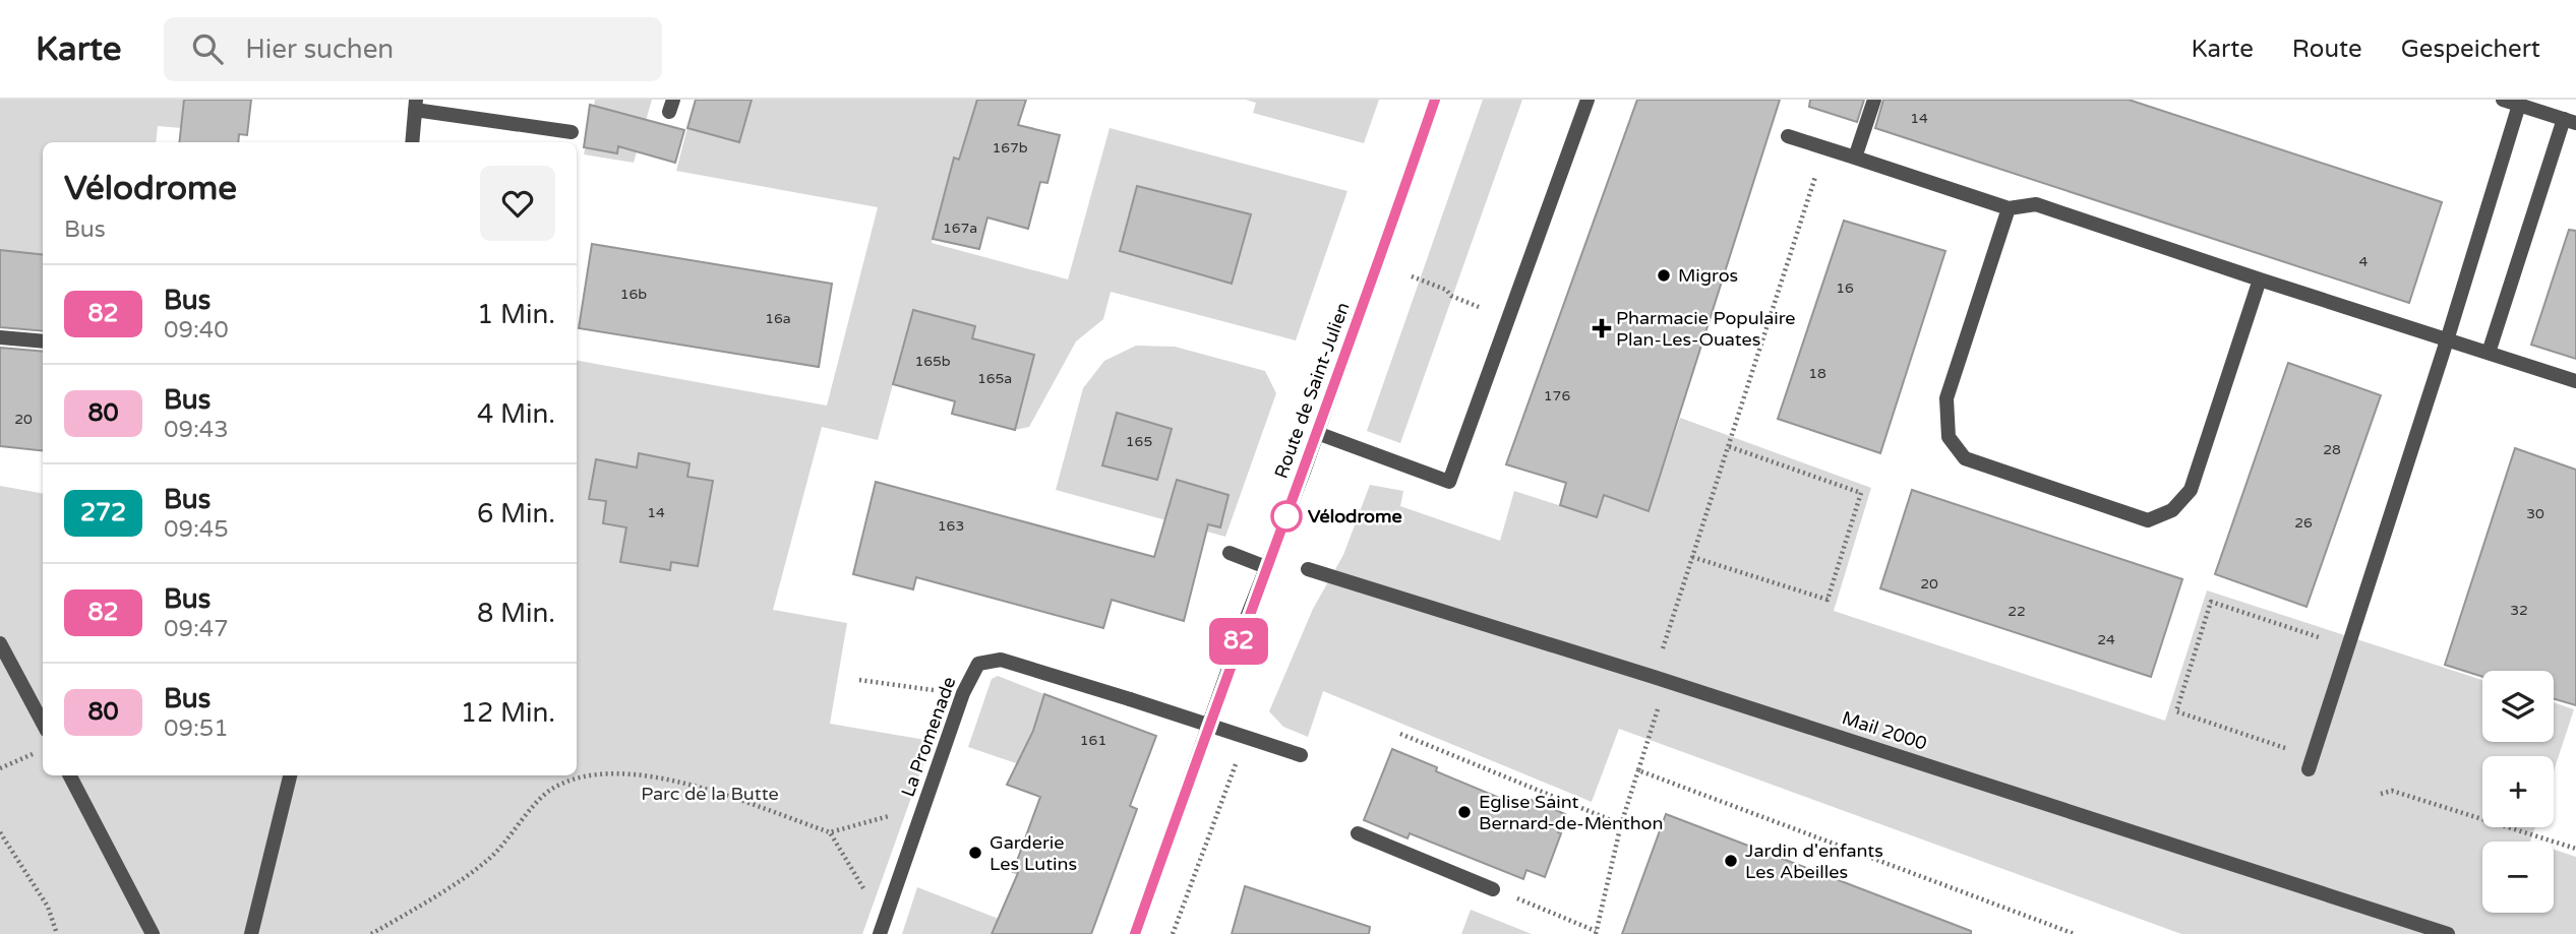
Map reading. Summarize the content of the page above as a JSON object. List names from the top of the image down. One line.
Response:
{"streets":{"main road":["Route de Saint-Julien"],"street":["Mail 2000","La Promenade"]},"crossings":[["Route de Saint-Julien","La Promenade"]],"parks":["Parc de la Butte"],"places":{"other":["Migros","Vélodrome","Eglise Saint Bernard-de-Menthon","Garderie Les Lutins","Jardin d'enfants Les Abeilles"],"health":["Pharmacie Populaire Plan-Les-Ouates"]},"lines":["bus line 82"],"house_numbers":["14","167b","167a","4","16","16b","16a","165b","18","165a","176","20","165","28","14","30","26","163","20","32","22","24","161"],"page":{"header":"Karte","search":"Hier suchen","nav":["Karte","Route","Gespeichert"],"on_map":"82","heading":["Vélodrome","Bus"],"list":[{"mark":"82","name":"Bus","note":"09:40","value":"1 Min."},{"mark":"80","name":"Bus","note":"09:43","value":"4 Min."},{"mark":"272","name":"Bus","note":"09:45","value":"6 Min."},{"mark":"82","name":"Bus","note":"09:47","value":"8 Min."},{"mark":"80","name":"Bus","note":"09:51","value":"12 Min."}],"map_buttons":["+","−"]}}
